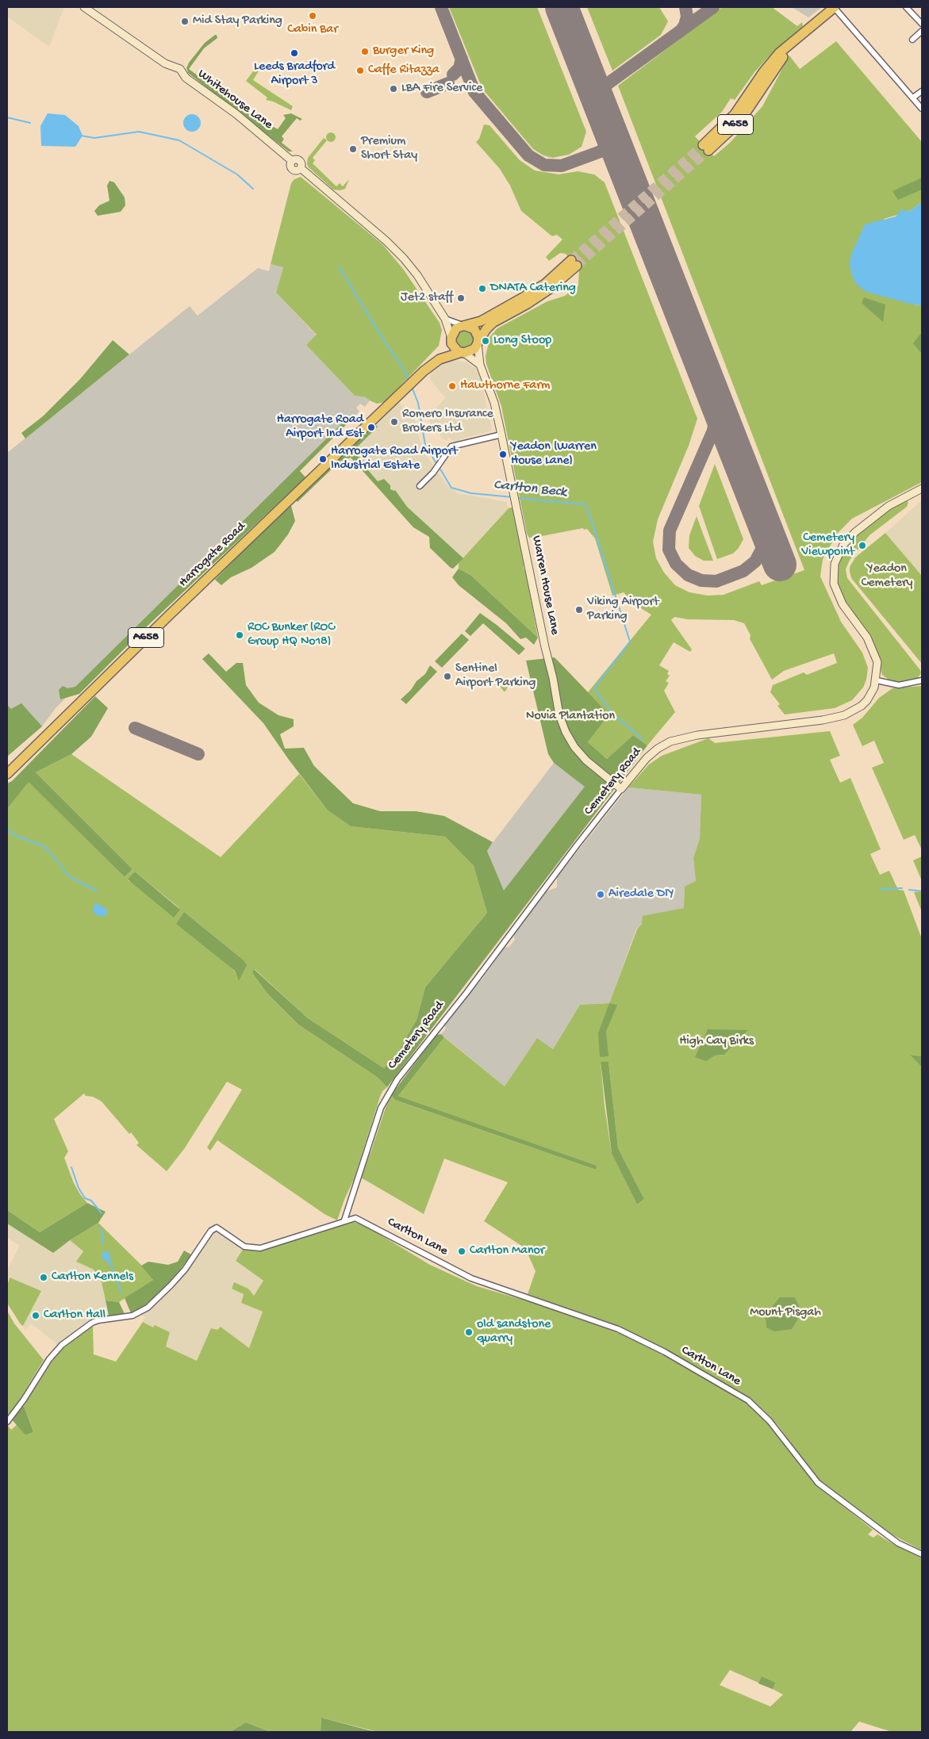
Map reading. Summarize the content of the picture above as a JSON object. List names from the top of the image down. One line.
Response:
{"streets":{"highway":["A658","Harrogate Road"],"street":["Whitehouse Lane","Warren House Lane","Cemetery Road","Carlton Lane"]},"crossings":[["Harrogate Road","Warren House Lane"],["Warren House Lane","Cemetery Road"],["Cemetery Road","Carlton Lane"]],"water":["Carlton Beck"],"parks":["Yeadon Cemetery","Novia Plantation","High Cay Birks","Mount Pisgah"],"places":["Cabin Bar","Mid Stay Parking","Burger King","Leeds Bradford Airport 3","Caffe Ritazza","LBA Fire Service","Premium Short Stay","DNATA Catering","Jet2 staff","Long Stoop","Hawthorne Farm","Romero Insurance Brokers Ltd","Harrogate Road Airport Ind Est","Yeadon (Warren House Lane)","Harrogate Road Airport Industrial Estate","Cemetery Viewpoint","Viking Airport Parking","ROC Bunker (ROC Group HQ No18)","Sentinel Airport Parking","Airedale DIY","Carlton Manor","Carlton Kennels","Carlton Hall","old sandstone quarry"]}
